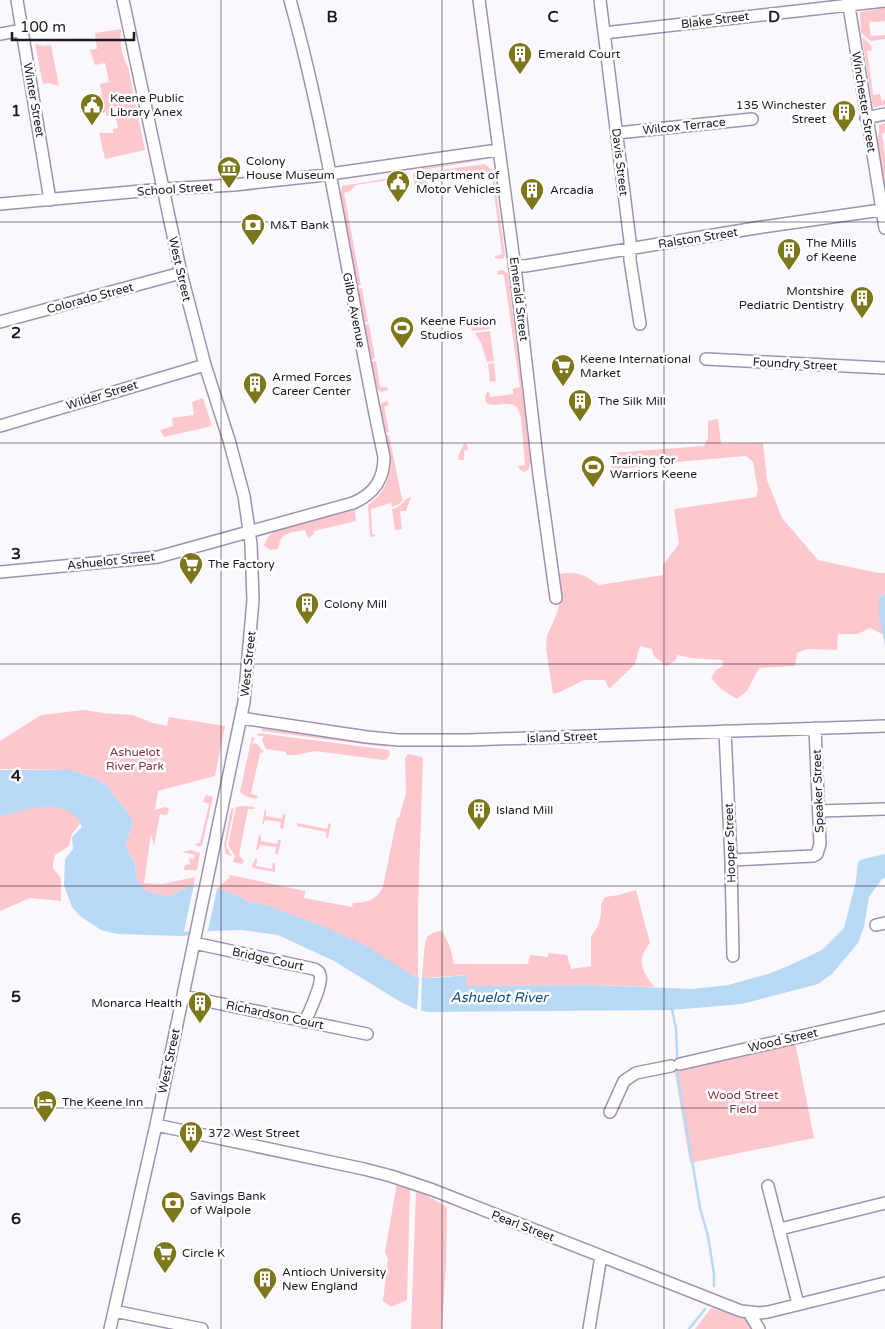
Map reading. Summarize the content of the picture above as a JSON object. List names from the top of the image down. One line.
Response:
{"streets":{"street":["Blake Street","Winter Street","Winchester Street","Wilcox Terrace","Davis Street","School Street","Ralston Street","West Street","Colorado Street","Emerald Street","Gilbo Avenue","Foundry Street","Wilder Street","Ashuelot Street","Island Street","Speaker Street","Hooper Street","Bridge Court","Richardson Court","Wood Street","Pearl Street"]},"crossings":[["Blake Street","Winchester Street"],["Blake Street","Davis Street"],["Winter Street","School Street"],["Winchester Street","Ralston Street"],["Wilcox Terrace","Davis Street"],["Davis Street","Ralston Street"],["School Street","West Street"],["School Street","Emerald Street"],["School Street","Gilbo Avenue"],["Ralston Street","Emerald Street"],["West Street","Colorado Street"],["West Street","Gilbo Avenue"],["West Street","Wilder Street"],["West Street","Ashuelot Street"],["West Street","Island Street"],["West Street","Bridge Court"],["West Street","Richardson Court"],["West Street","Pearl Street"],["Gilbo Avenue","Ashuelot Street"],["Island Street","Speaker Street"],["Island Street","Hooper Street"],["Speaker Street","Hooper Street"],["Bridge Court","Richardson Court"]],"water":["Ashuelot River"],"parks":["Ashuelot River Park","Wood Street Field"],"places":{"building":["Emerald Court","135 Winchester Street","Arcadia","The Mills of Keene","Montshire Pediatric Dentistry","Armed Forces Career Center","The Silk Mill","Colony Mill","Island Mill","Monarca Health","372 West Street","Antioch University New England"],"public building":["Keene Public Library Anex","Department of Motor Vehicles"],"museum":["Colony House Museum"],"bank":["M&T Bank","Savings Bank of Walpole"],"sports":["Keene Fusion Studios","Training for Warriors Keene"],"supermarket":["Keene International Market","The Factory","Circle K"],"hotel":["The Keene Inn"]},"scale_bar":"100 m","grid":{"columns":["B","C","D"],"rows":["1","2","3","4","5","6"]}}
